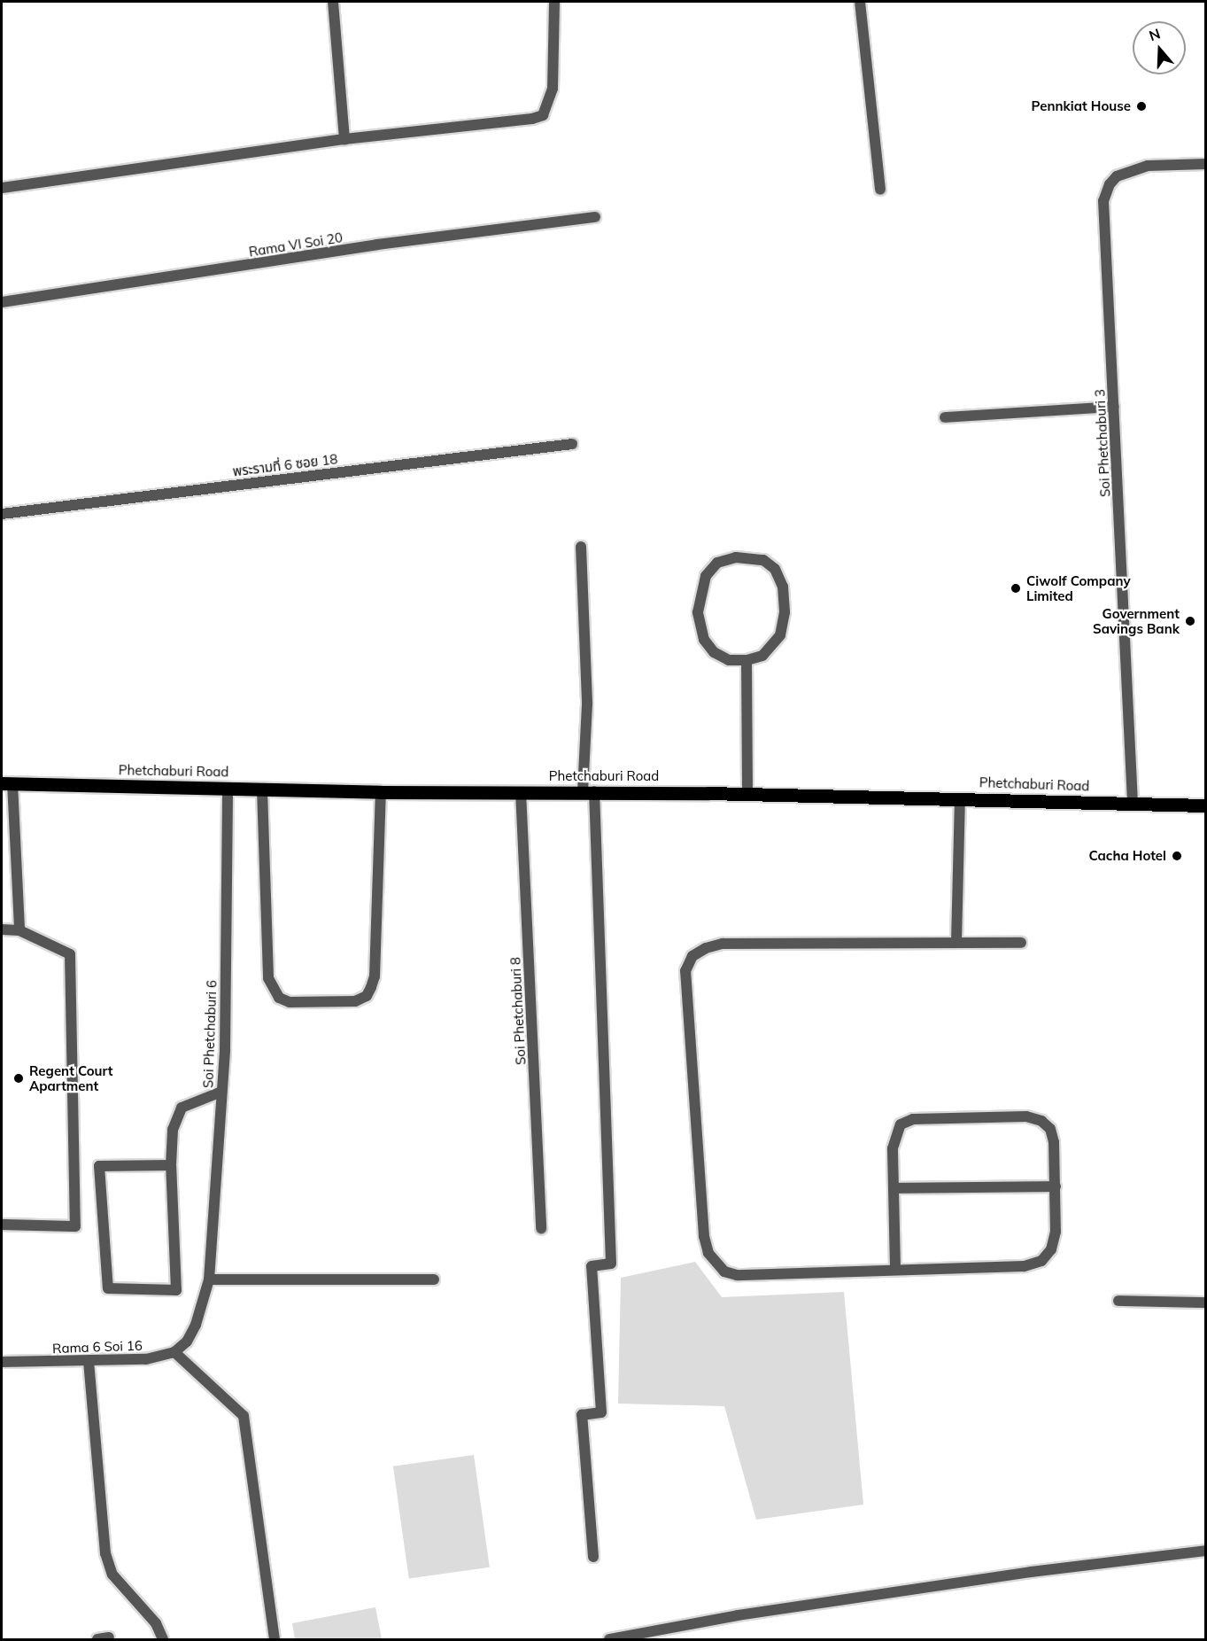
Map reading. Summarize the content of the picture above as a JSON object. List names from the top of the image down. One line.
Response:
{"streets":{"main road":["Phetchaburi Road"],"street":["Rama VI Soi 20","Soi Phetchaburi 3","พระรามที่ 6 ซอย 18","Soi Phetchaburi 8","Soi Phetchaburi 6","Rama 6 Soi 16"]},"crossings":[["Soi Phetchaburi 3","Phetchaburi Road"],["Phetchaburi Road","Soi Phetchaburi 8"],["Phetchaburi Road","Soi Phetchaburi 6"]],"places":["Pennkiat House","Ciwolf Company Limited","Government Savings Bank","Cacha Hotel","Regent Court Apartment"],"north":"top"}
